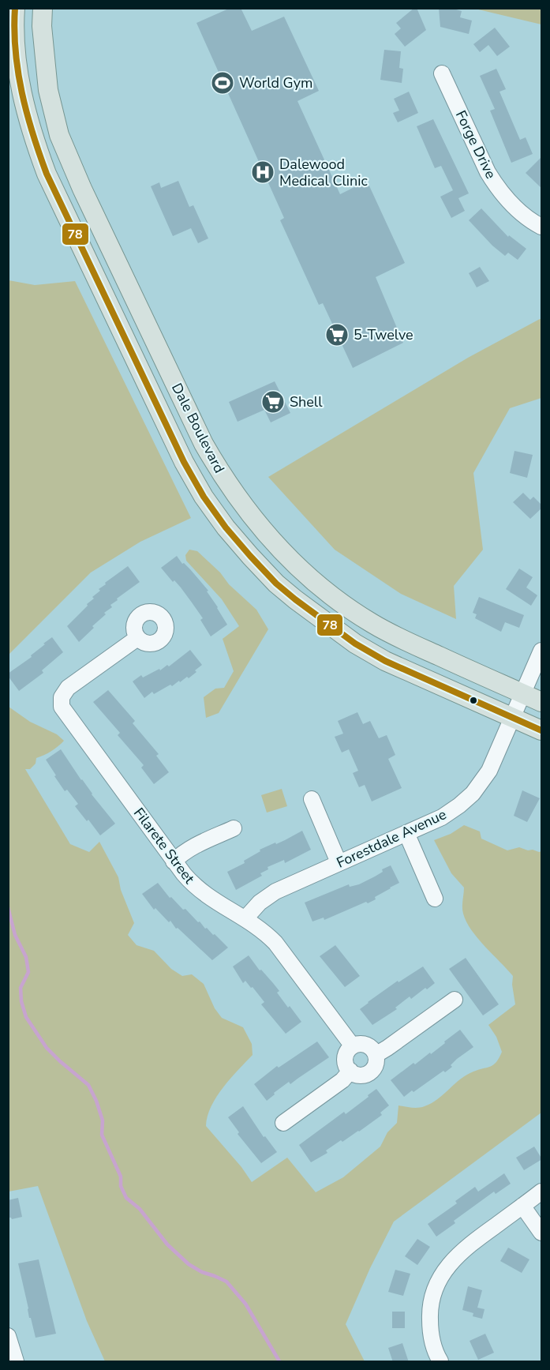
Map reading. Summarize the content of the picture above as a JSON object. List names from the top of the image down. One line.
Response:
{"streets":{"main road":["Dale Boulevard"],"street":["Forge Drive","Forestdale Avenue","Filarete Street"]},"crossings":[["Dale Boulevard","Forestdale Avenue"],["Forestdale Avenue","Filarete Street"]],"places":{"sports":["World Gym"],"hospital":["Dalewood Medical Clinic"],"supermarket":["5-Twelve","Shell"]},"lines":["transit line 78"]}
